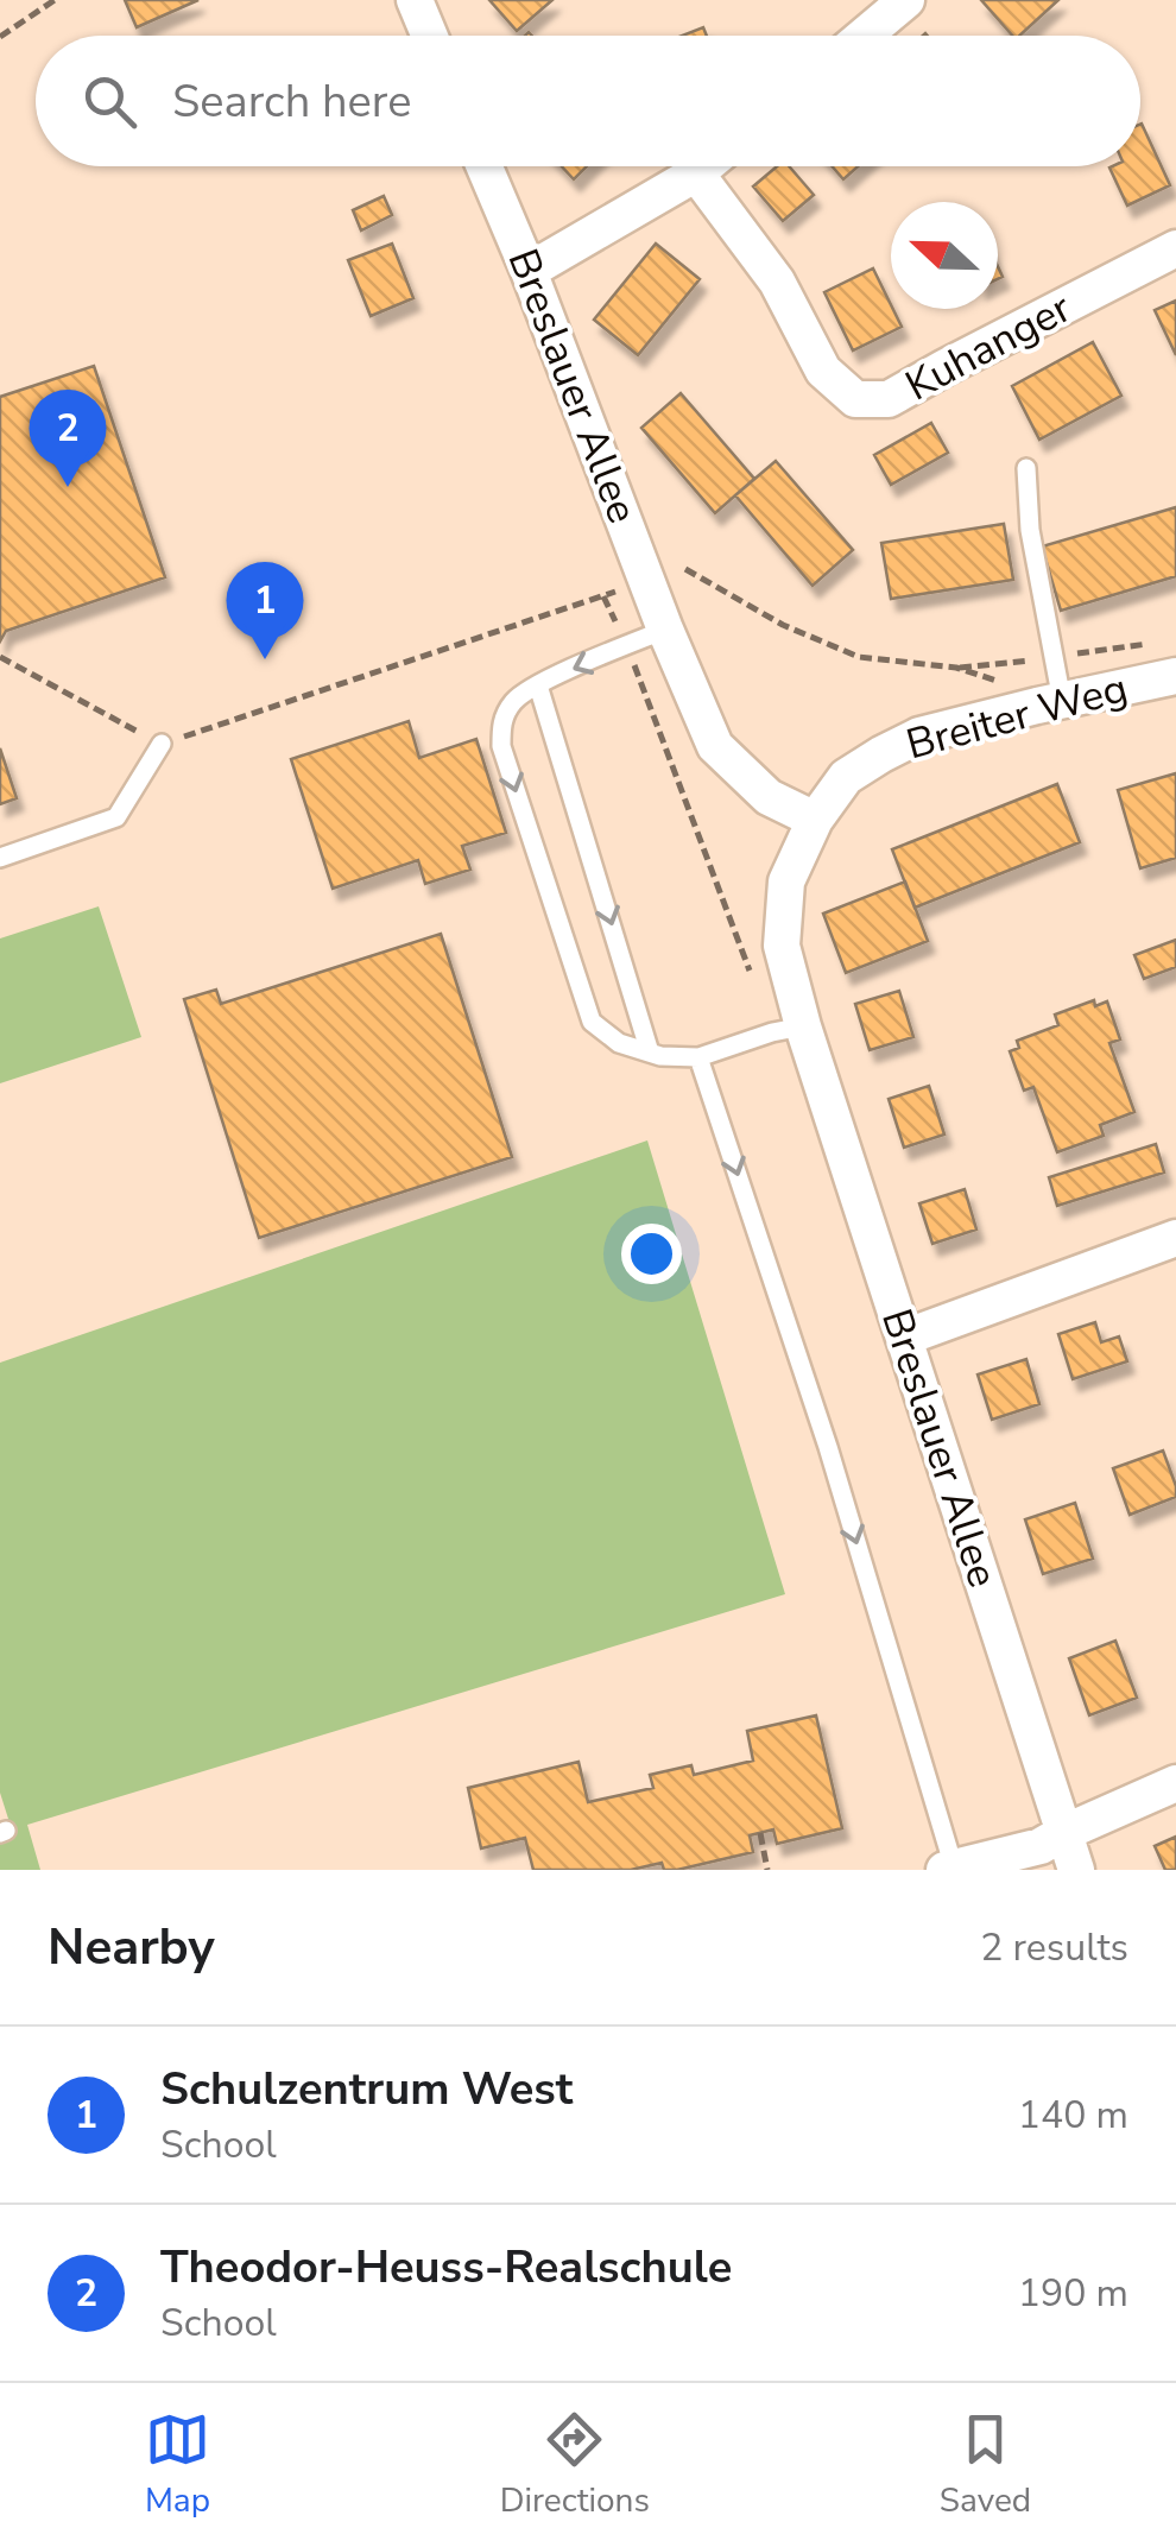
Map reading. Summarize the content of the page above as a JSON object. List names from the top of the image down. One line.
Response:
{"streets":{"street":["Kuhanger","Breslauer Allee","Breiter Weg"]},"crossings":[["Breslauer Allee","Breiter Weg"]],"north":"left","page":{"search":"Search here","pins":["2","1"],"heading":["Nearby","2 results"],"list":[{"mark":"1","name":"Schulzentrum West","note":"School","value":"140 m"},{"mark":"2","name":"Theodor-Heuss-Realschule","note":"School","value":"190 m"}],"nav":["Map","Directions","Saved"]}}
